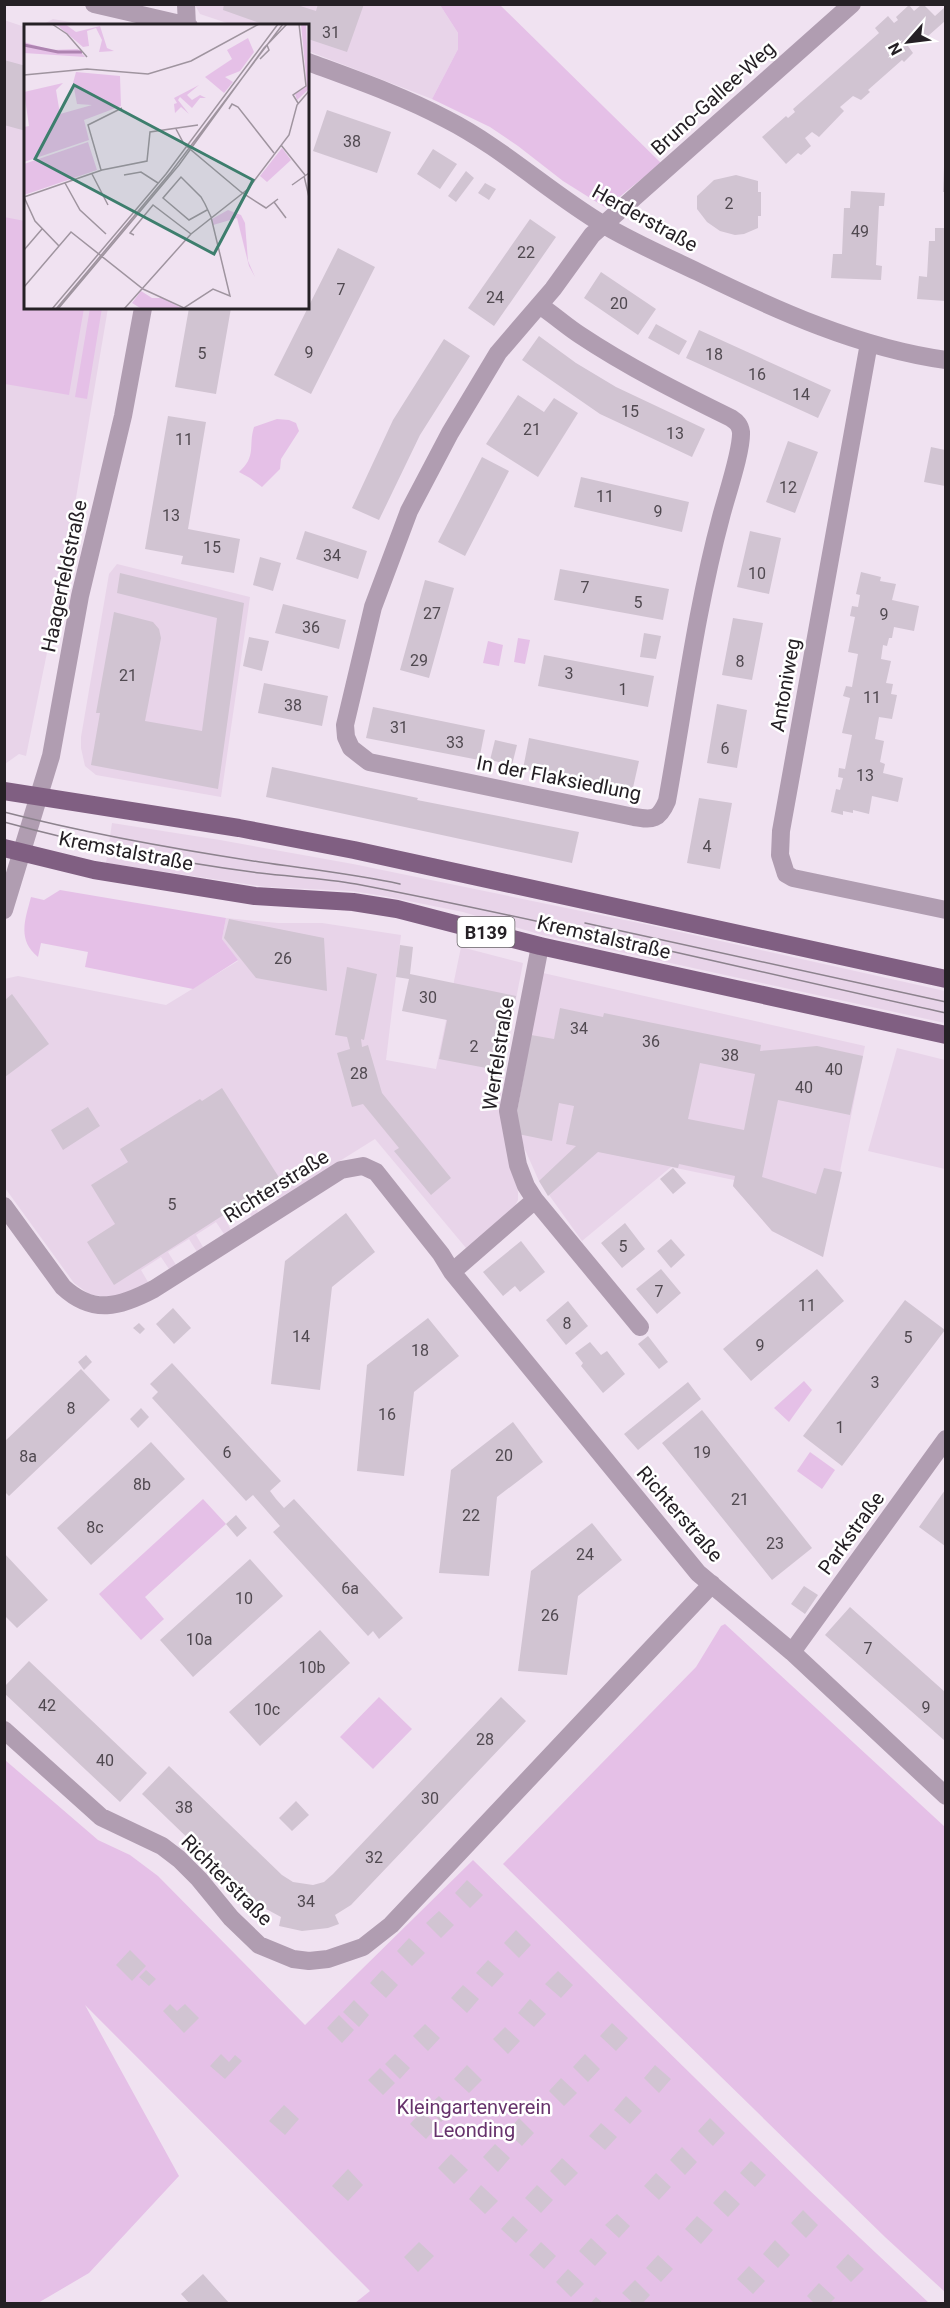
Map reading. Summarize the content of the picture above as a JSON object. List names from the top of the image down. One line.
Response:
{"streets":{"main road":["Kremstalstraße","B139"],"street":["Bruno-Gallee-Weg","Herderstraße","Haagerfeldstraße","Antoniweg","In der Flaksiedlung","Werfelstraße","Richterstraße","Parkstraße"]},"crossings":[["Bruno-Gallee-Weg","Herderstraße"],["Bruno-Gallee-Weg","In der Flaksiedlung"],["Herderstraße","Antoniweg"],["Herderstraße","In der Flaksiedlung"],["Haagerfeldstraße","Kremstalstraße"],["Kremstalstraße","Werfelstraße"]],"parks":["Kleingartenverein Leonding"],"house_numbers":["31","38","2","49","22","7","24","20","9","5","18","16","14","15","21","13","11","12","11","9","13","15","34","10","7","5","27","9","36","29","8","3","21","1","11","38","31","33","6","13","4","26","30","34","36","2","38","40","28","40","5","5","7","11","8","14","5","9","18","3","8","16","1","6","19","20","8a","8b","21","22","8c","23","24","6a","10","26","10a","7","10b","42","9","10c","28","40","30","38","32","34"],"north":"bottom left"}
